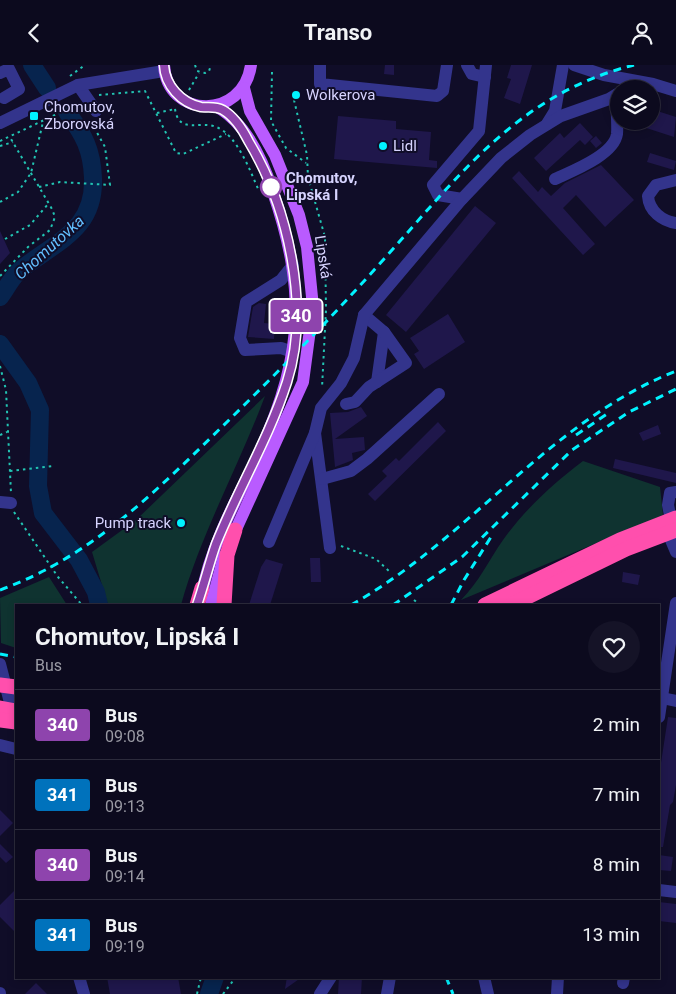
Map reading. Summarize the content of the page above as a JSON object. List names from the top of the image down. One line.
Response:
{"streets":{"main road":["Lipská"]},"water":["Chomutovka"],"places":{"other":["Wolkerova","Lidl","Chomutov, Lipská I","Pump track"],"transit":["Chomutov, Zborovská"]},"lines":["bus line 340"],"page":{"header":"Transo","on_map":"340","heading":["Chomutov, Lipská I","Bus"],"list":[{"mark":"340","name":"Bus","note":"09:08","value":"2 min"},{"mark":"341","name":"Bus","note":"09:13","value":"7 min"},{"mark":"340","name":"Bus","note":"09:14","value":"8 min"},{"mark":"341","name":"Bus","note":"09:19","value":"13 min"}]}}
